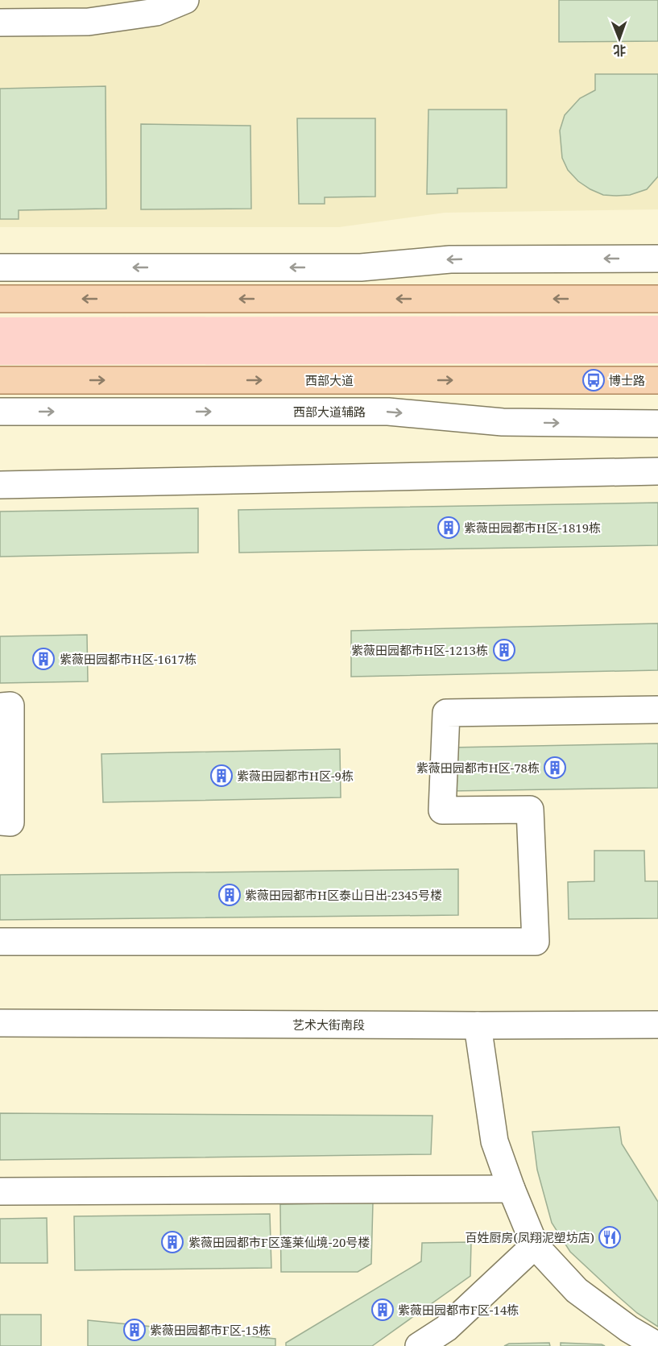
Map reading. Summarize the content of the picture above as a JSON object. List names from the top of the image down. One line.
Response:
{"streets":{"main road":["西部大道"],"street":["西部大道辅路","艺术大街南段"]},"places":{"bus stop":["博士路"],"building":["紫薇田园都市H区-1819栋","紫薇田园都市H区-1213栋","紫薇田园都市H区-1617栋","紫薇田园都市H区-78栋","紫薇田园都市H区-9栋","紫薇田园都市H区泰山日出-2345号楼","紫薇田园都市F区蓬莱仙境-20号楼","紫薇田园都市F区-14栋","紫薇田园都市F区-15栋"],"restaurant":["百姓厨房(凤翔泥塑坊店)"]},"north":"bottom"}
